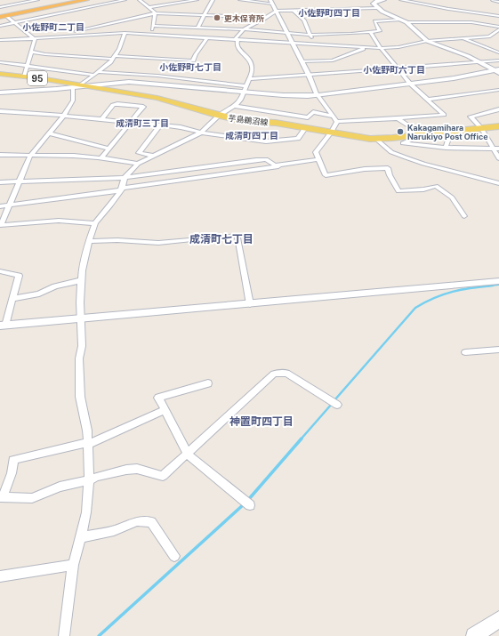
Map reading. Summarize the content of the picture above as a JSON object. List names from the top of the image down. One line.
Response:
{"streets":{"main road":["95","芋島鵜沼線"]},"districts":["小佐野町四丁目","小佐野町二丁目","小佐野町七丁目","小佐野町六丁目","成清町三丁目","成清町四丁目","成清町七丁目","神置町四丁目"],"places":["更木保育所","Kakagamihara Narukiyo Post Office"]}
